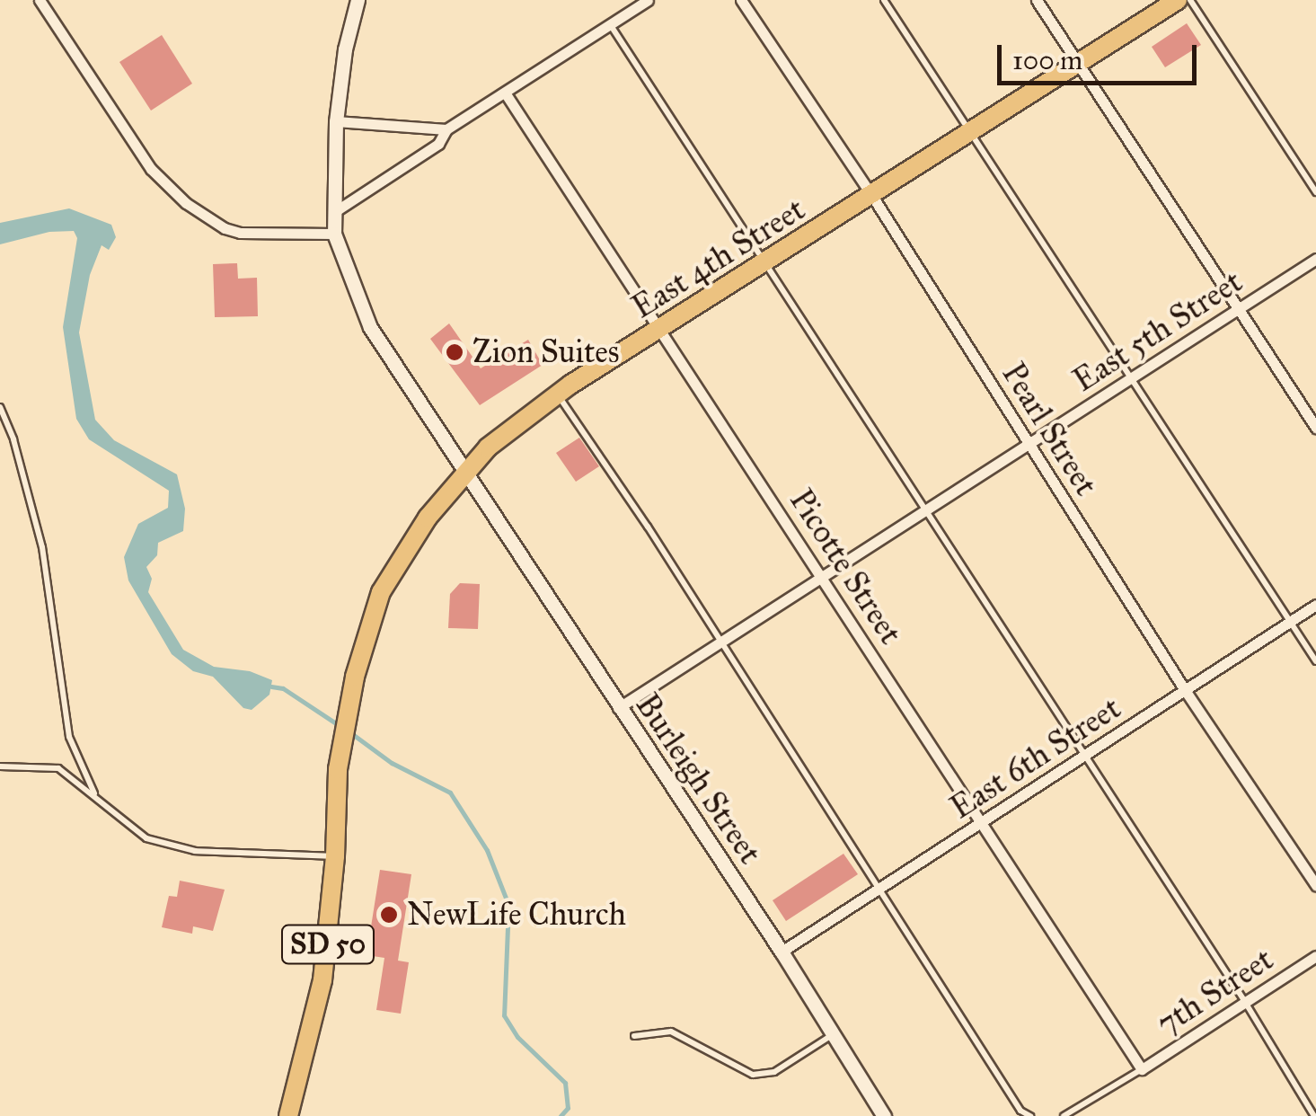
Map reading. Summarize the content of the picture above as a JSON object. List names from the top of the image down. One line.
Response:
{"streets":{"highway":["East 4th Street","SD 50"],"street":["East 5th Street","Pearl Street","Picotte Street","East 6th Street","Burleigh Street","7th Street"]},"crossings":[["East 4th Street","Pearl Street"],["East 4th Street","Picotte Street"],["East 4th Street","Burleigh Street"],["East 5th Street","Pearl Street"],["East 5th Street","Picotte Street"],["East 5th Street","Burleigh Street"],["Pearl Street","East 6th Street"],["Picotte Street","East 6th Street"],["Picotte Street","7th Street"],["East 6th Street","Burleigh Street"]],"places":["Zion Suites","NewLife Church"],"scale_bar":"100 m"}
